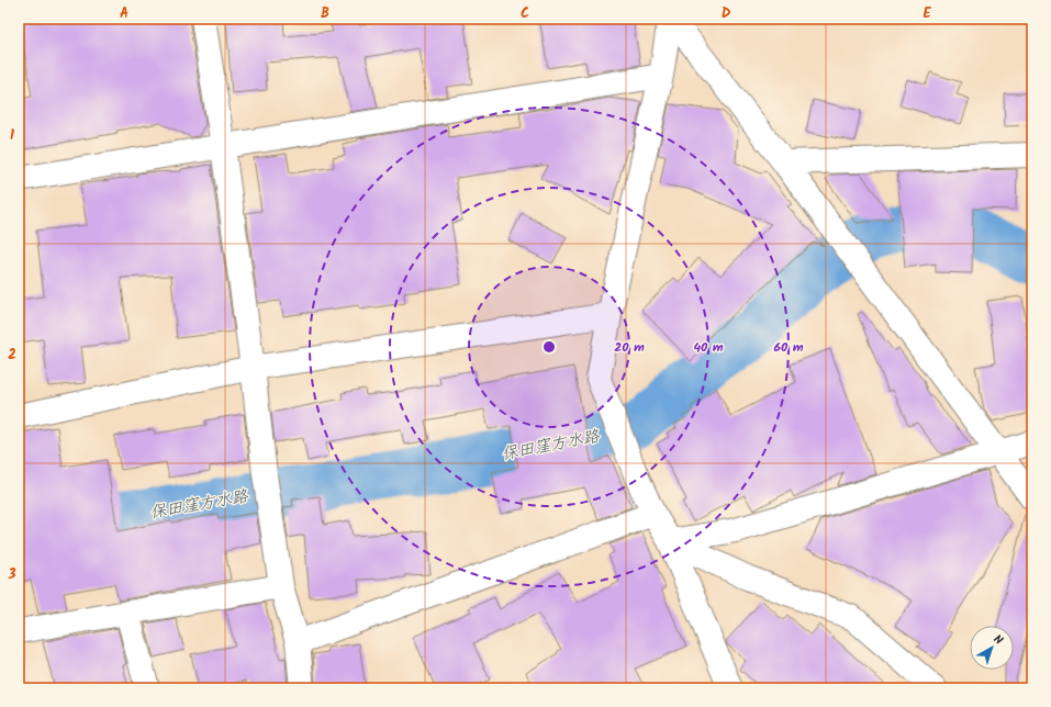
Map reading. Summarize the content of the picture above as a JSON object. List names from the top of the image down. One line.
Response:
{"water":["保田窪方水路"],"north":"top right","grid":{"columns":["A","B","C","D","E"],"rows":["1","2","3"]},"rings":["20 m","40 m","60 m"]}
